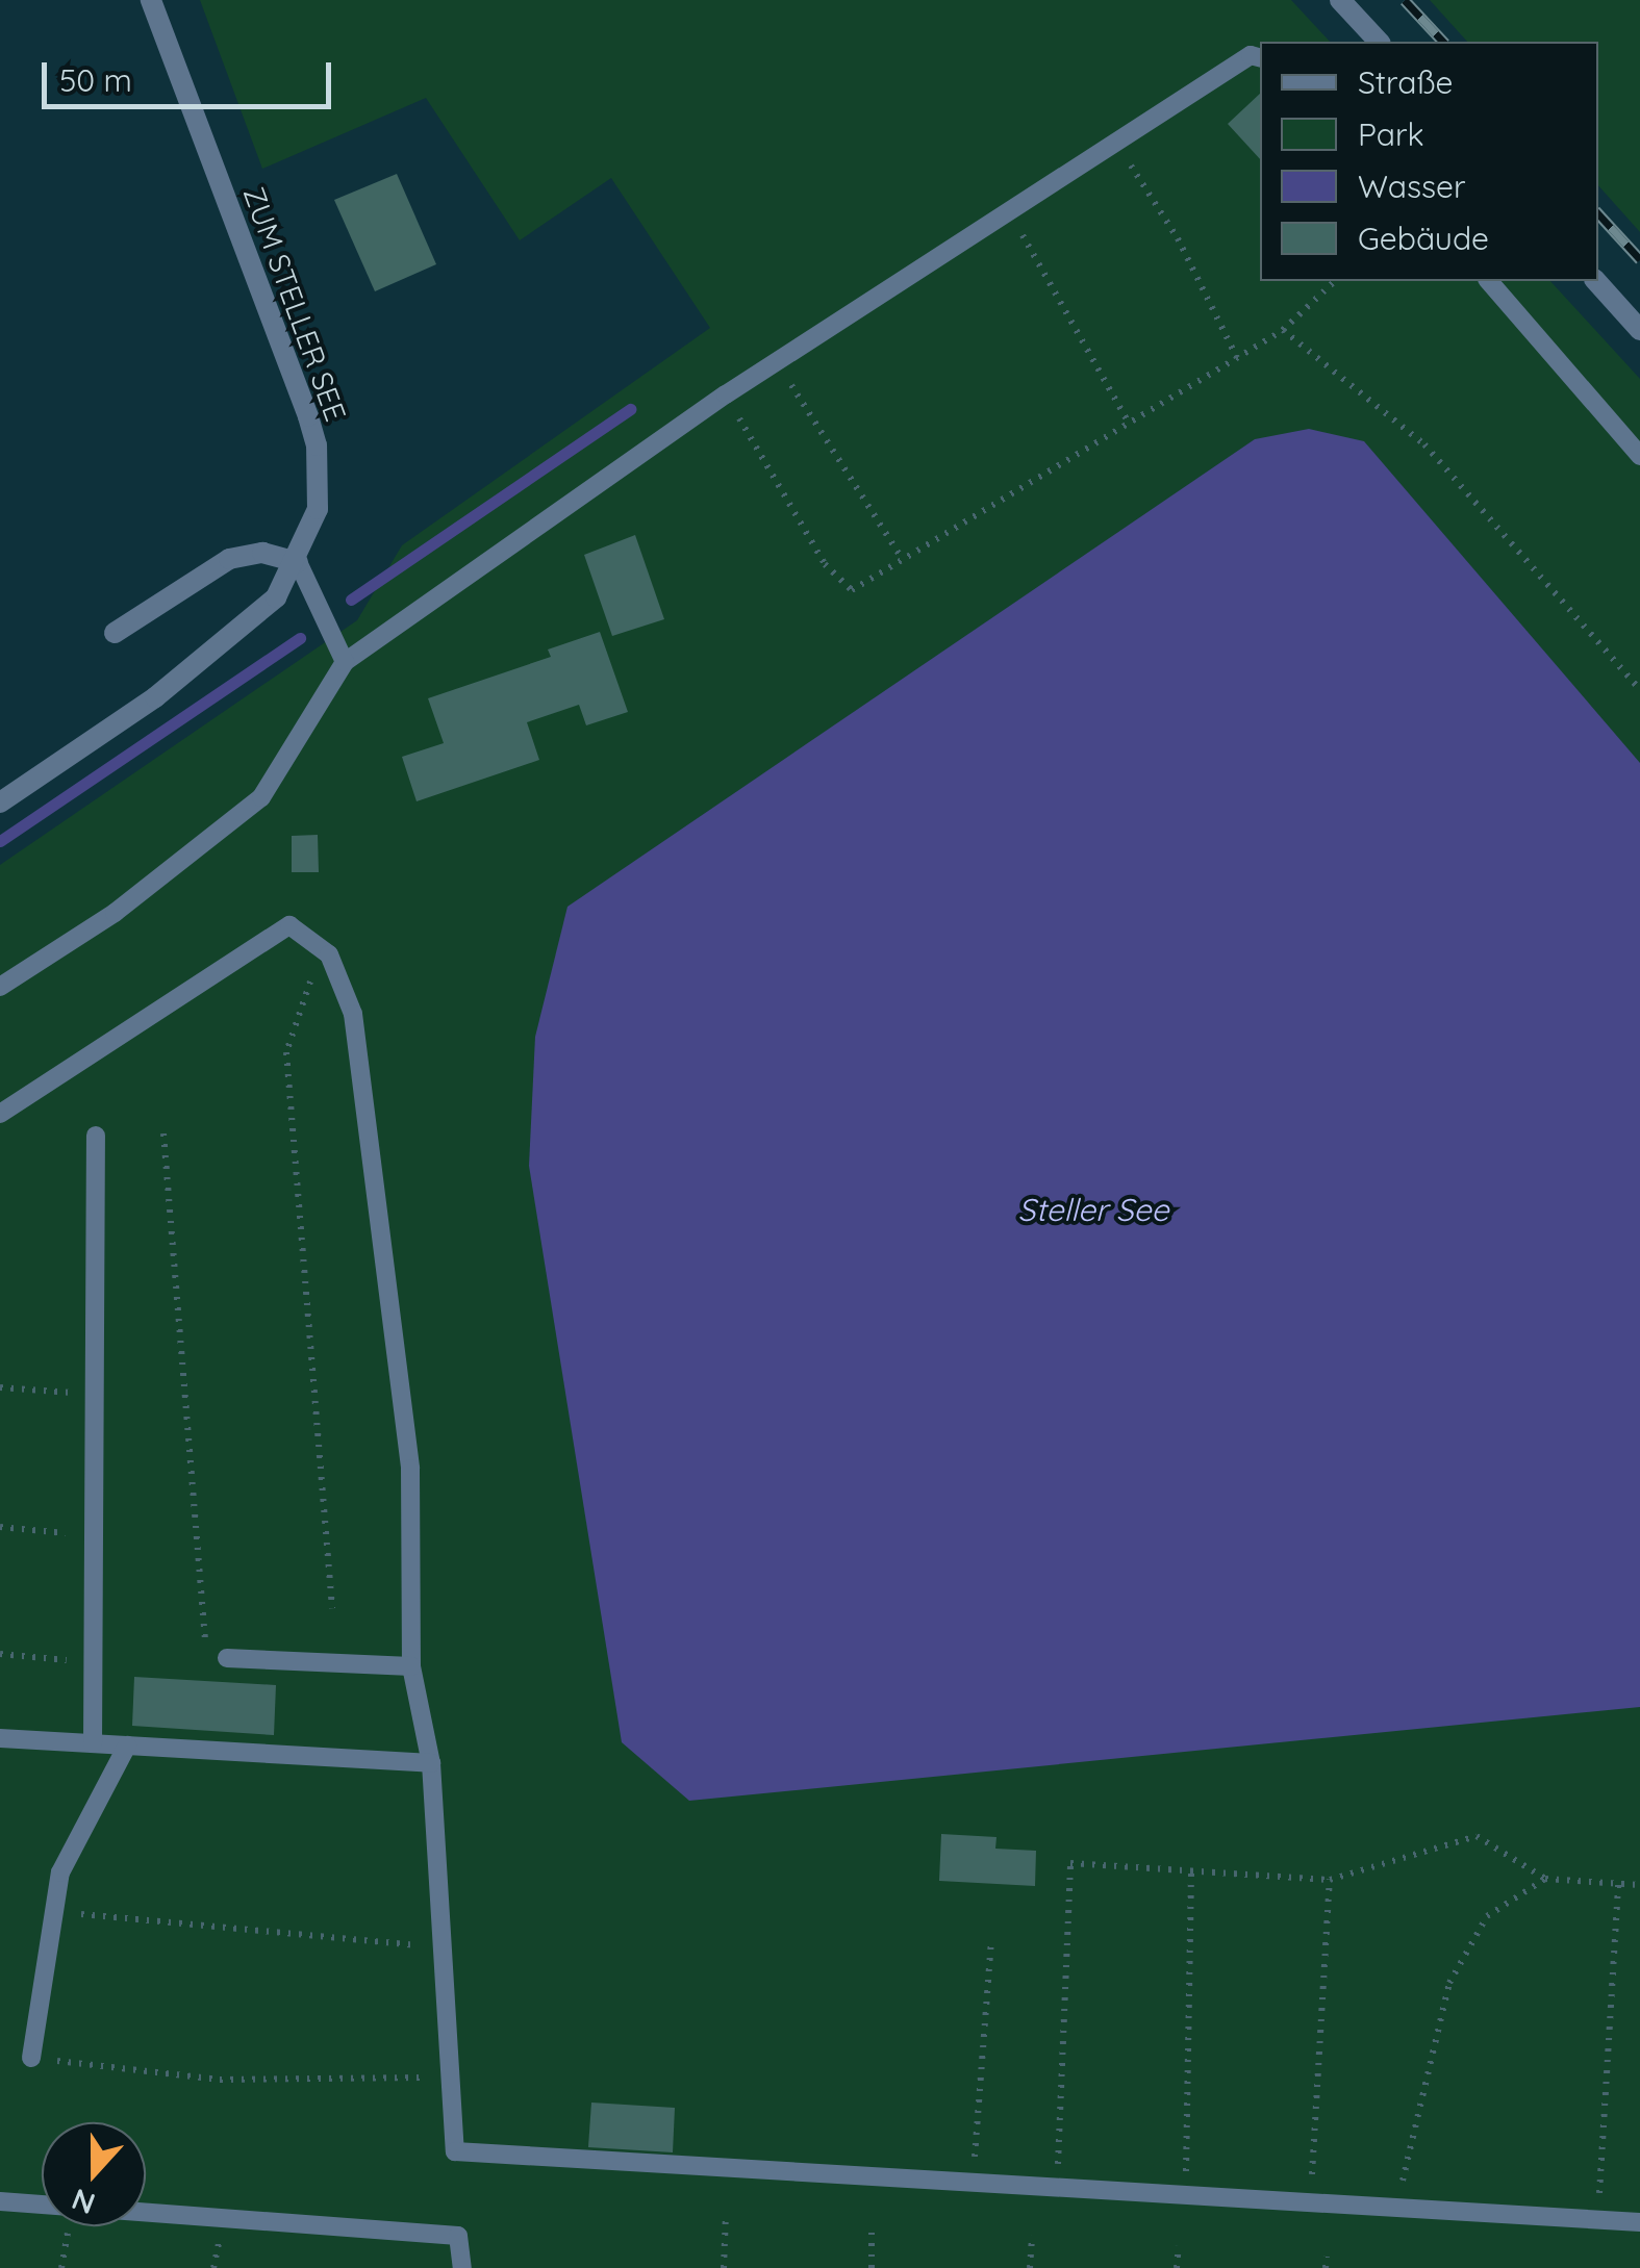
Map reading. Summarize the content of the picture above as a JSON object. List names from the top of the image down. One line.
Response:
{"streets":{"street":["ZUM STELLER SEE"]},"water":["Steller See"],"legend":["Straße","Park","Wasser","Gebäude"],"scale_bar":"50 m","north":"bottom"}
